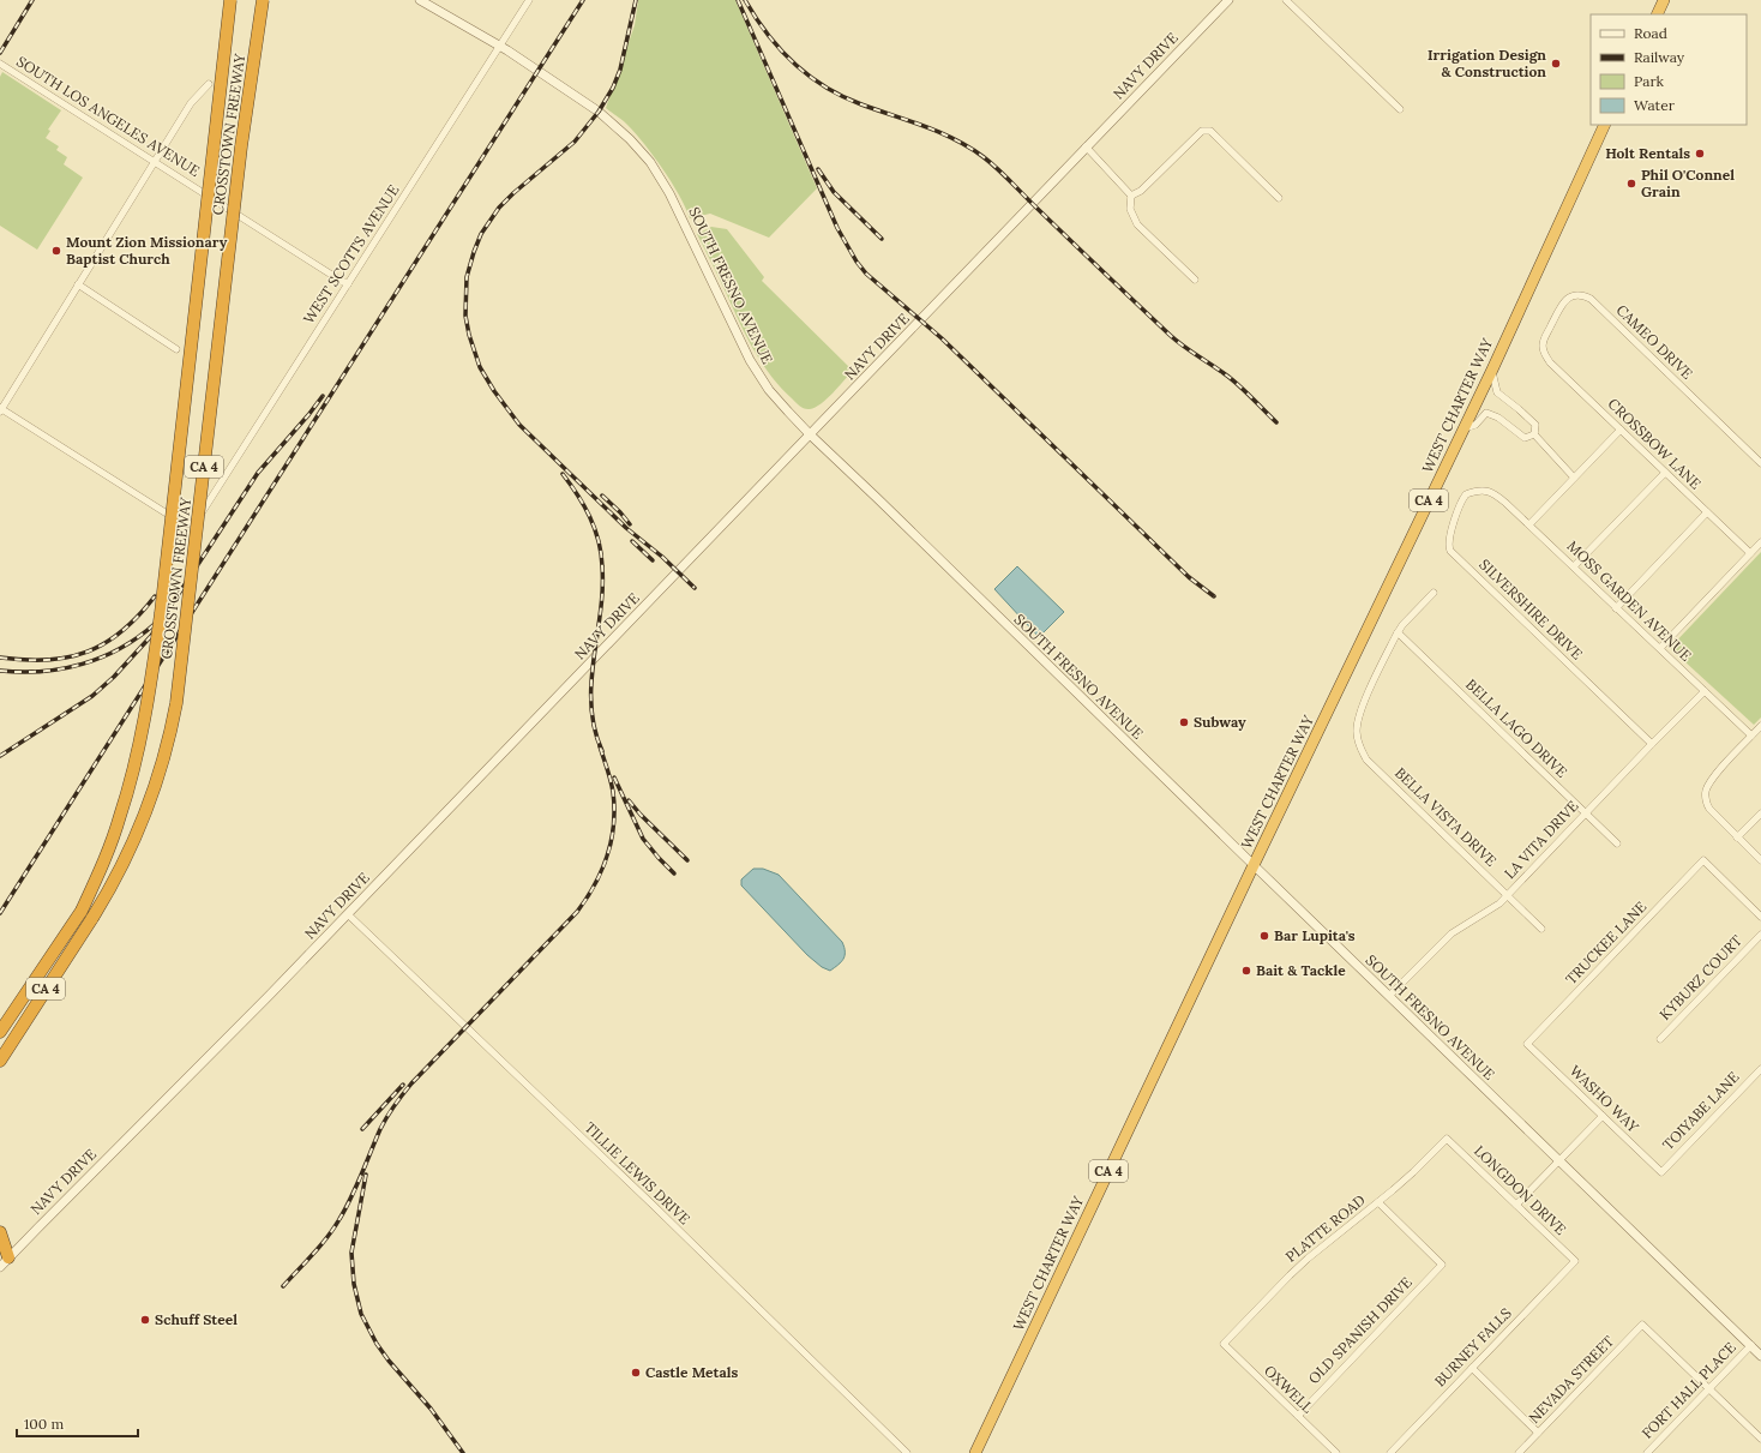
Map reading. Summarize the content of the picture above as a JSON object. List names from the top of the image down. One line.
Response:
{"streets":{"highway":["CROSSTOWN FREEWAY","WEST CHARTER WAY","CA 4"],"street":["NAVY DRIVE","SOUTH LOS ANGELES AVENUE","WEST SCOTTS AVENUE","SOUTH FRESNO AVENUE","CAMEO DRIVE","CROSSBOW LANE","MOSS GARDEN AVENUE","SILVERSHIRE DRIVE","BELLA LAGO DRIVE","BELLA VISTA DRIVE","LA VITA DRIVE","TRUCKEE LANE","KYBURZ COURT","WASHO WAY","TOIYABE LANE","TILLIE LEWIS DRIVE","LONGDON DRIVE","PLATTE ROAD","OLD SPANISH DRIVE","BURNEY FALLS","NEVADA STREET","OXWELL","FORT HALL PLACE"]},"crossings":[["NAVY DRIVE","SOUTH FRESNO AVENUE"],["NAVY DRIVE","TILLIE LEWIS DRIVE"],["SOUTH LOS ANGELES AVENUE","WEST SCOTTS AVENUE"],["WEST SCOTTS AVENUE","SOUTH FRESNO AVENUE"],["SOUTH FRESNO AVENUE","WEST CHARTER WAY"],["SOUTH FRESNO AVENUE","LA VITA DRIVE"],["SOUTH FRESNO AVENUE","FORT HALL PLACE"],["CAMEO DRIVE","CROSSBOW LANE"],["MOSS GARDEN AVENUE","SILVERSHIRE DRIVE"],["MOSS GARDEN AVENUE","LA VITA DRIVE"],["SILVERSHIRE DRIVE","LA VITA DRIVE"],["BELLA LAGO DRIVE","BELLA VISTA DRIVE"],["BELLA LAGO DRIVE","LA VITA DRIVE"],["BELLA VISTA DRIVE","LA VITA DRIVE"],["TRUCKEE LANE","WASHO WAY"],["WASHO WAY","TOIYABE LANE"],["LONGDON DRIVE","PLATTE ROAD"],["LONGDON DRIVE","BURNEY FALLS"],["PLATTE ROAD","OLD SPANISH DRIVE"],["PLATTE ROAD","OXWELL"],["OLD SPANISH DRIVE","OXWELL"],["NEVADA STREET","FORT HALL PLACE"]],"places":["Irrigation Design & Construction","Holt Rentals","Phil O'Connel Grain","Mount Zion Missionary Baptist Church","Subway","Bar Lupita's","Bait & Tackle","Schuff Steel","Castle Metals"],"legend":["Road","Railway","Park","Water"],"scale_bar":"100 m"}
